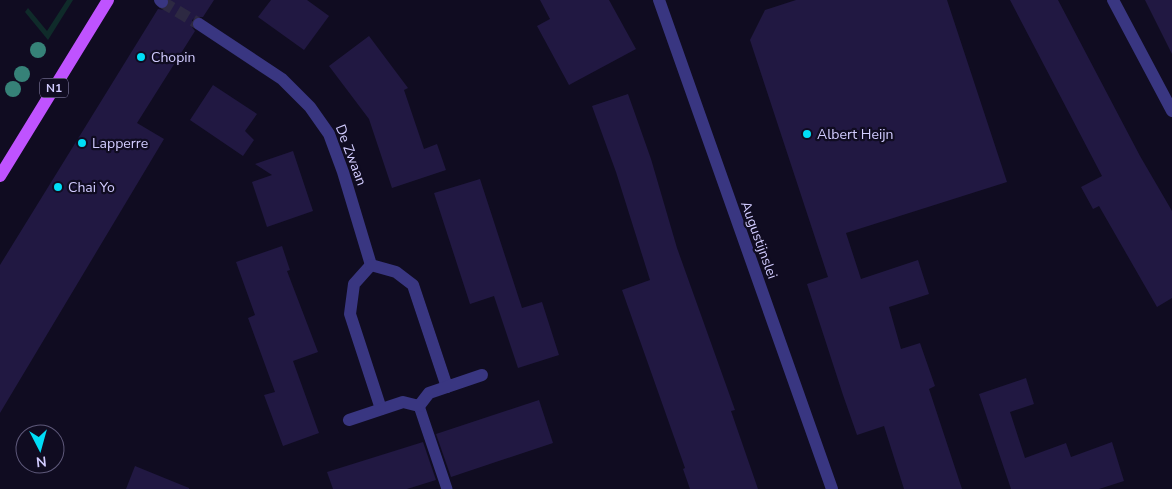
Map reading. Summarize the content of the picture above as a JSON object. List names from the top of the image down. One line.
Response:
{"streets":{"main road":["N1"],"street":["De Zwaan","Augustijnslei"]},"places":["Chopin","Albert Heijn","Lapperre","Chai Yo"],"north":"bottom"}
